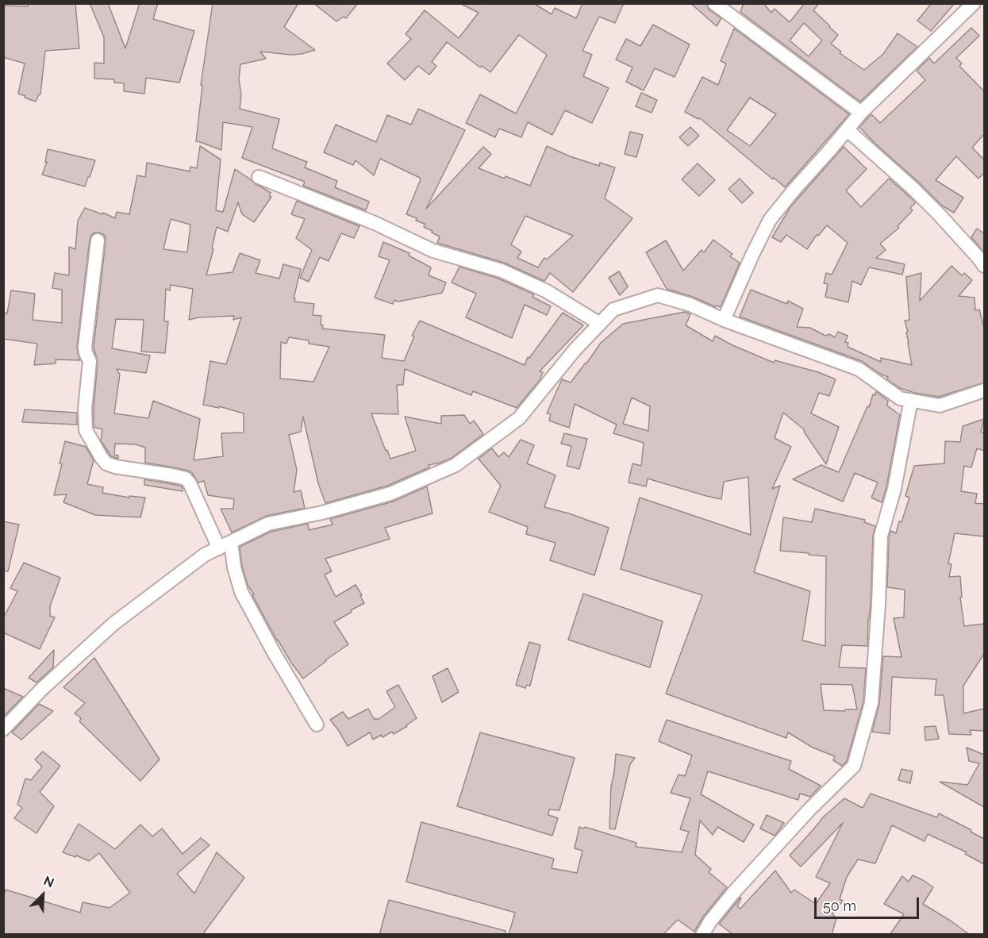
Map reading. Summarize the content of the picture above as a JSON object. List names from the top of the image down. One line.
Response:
{"scale_bar":"50 m","north":"top right"}
